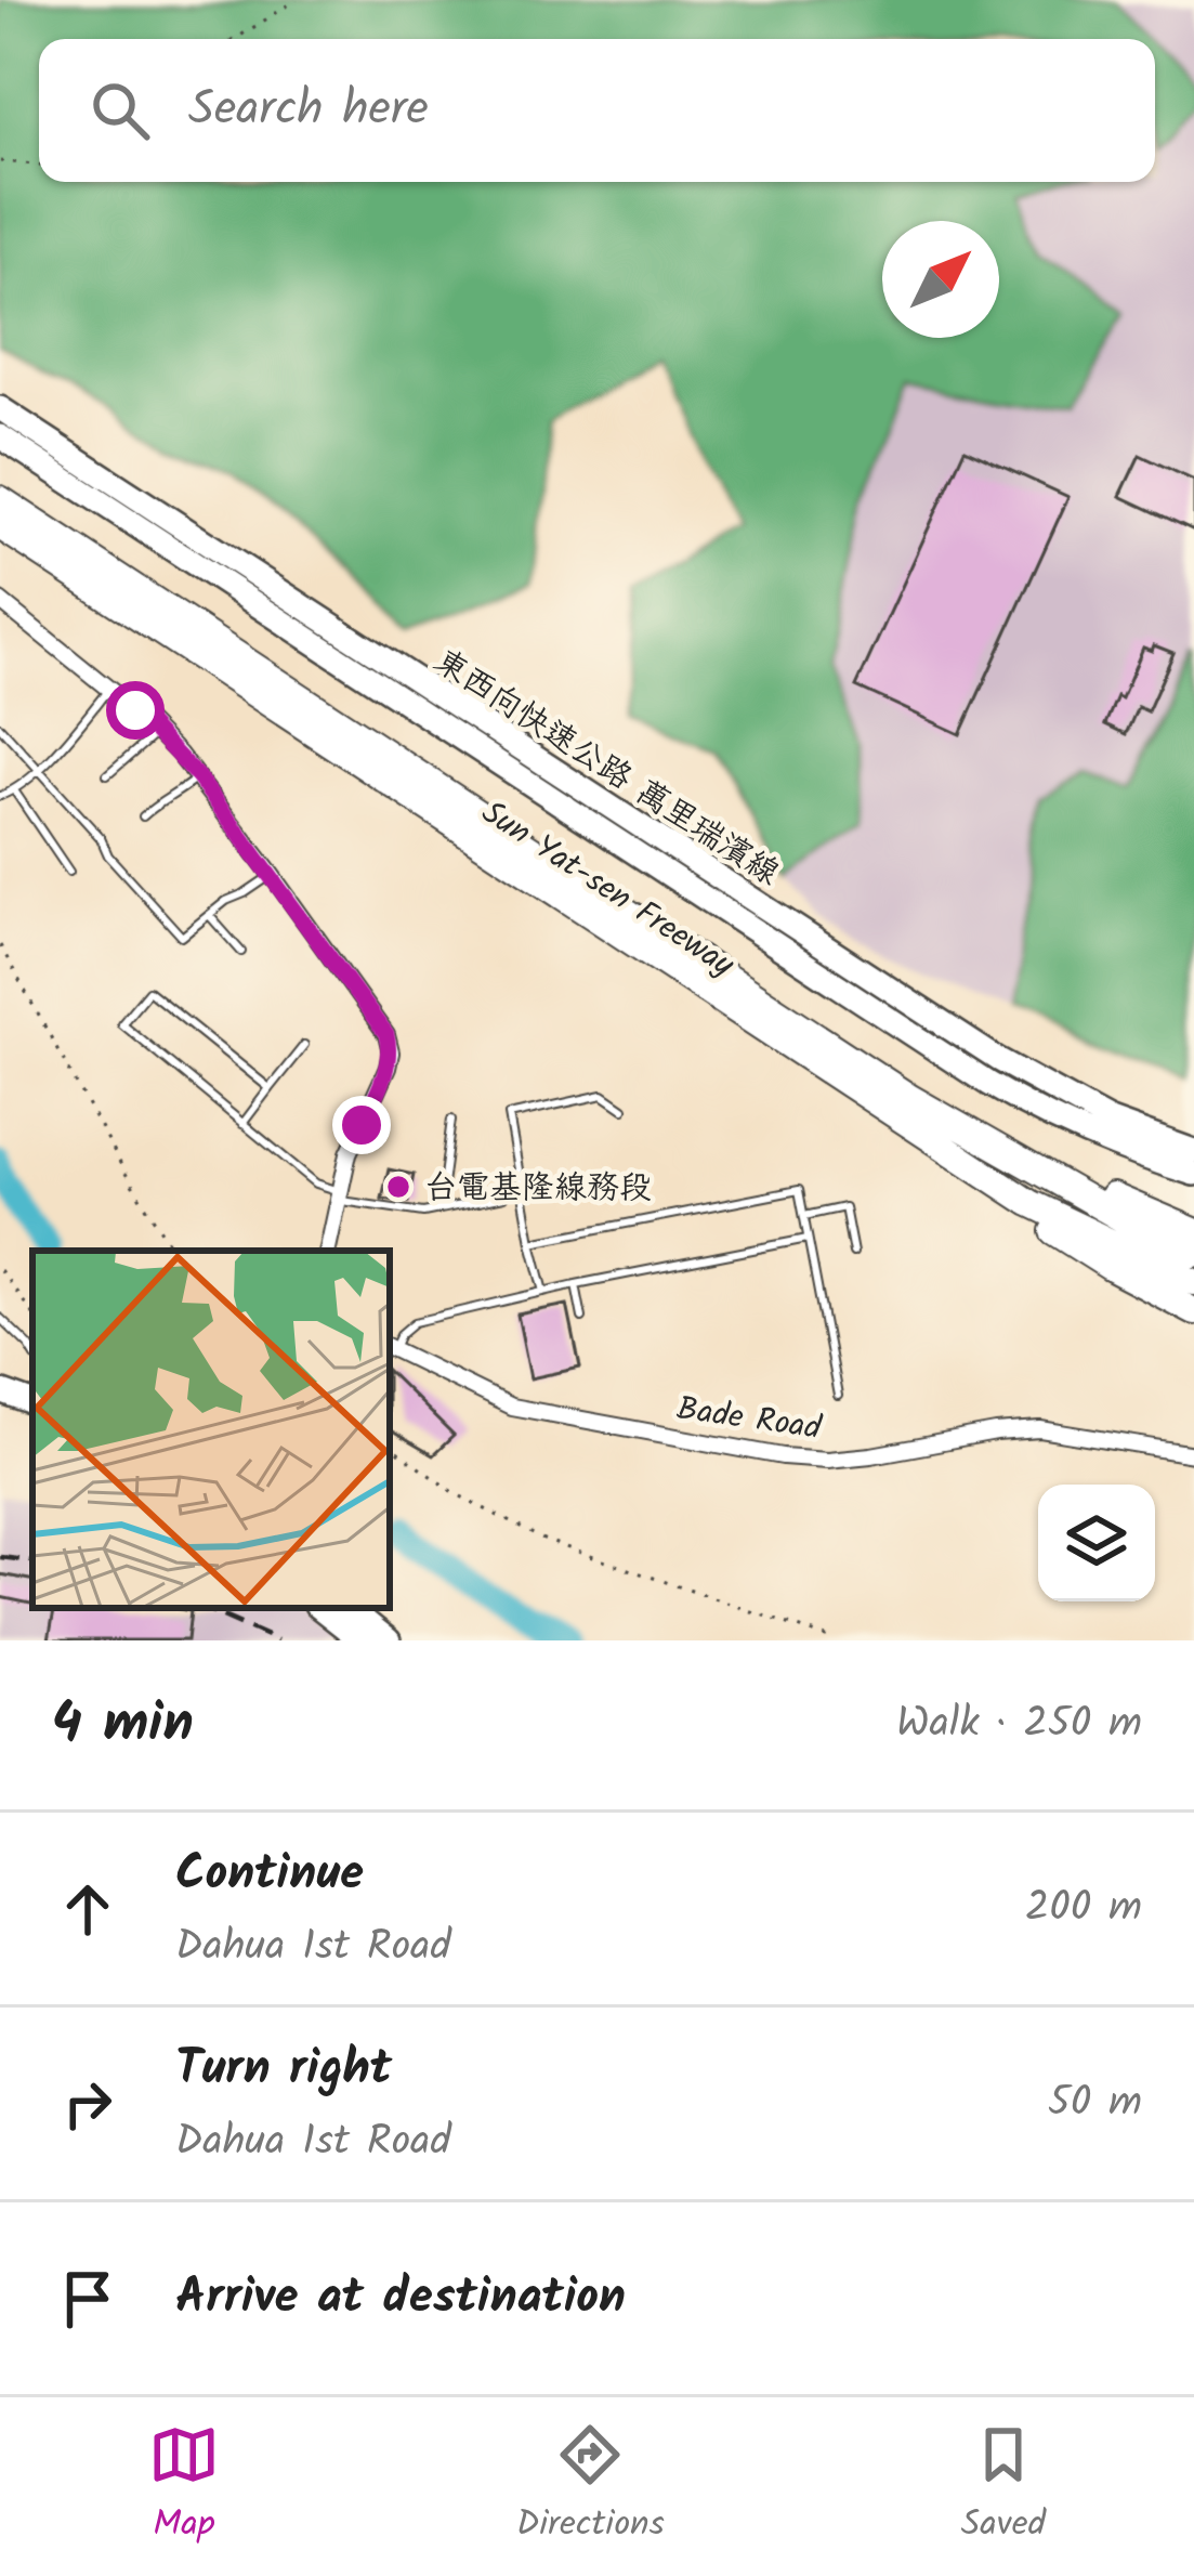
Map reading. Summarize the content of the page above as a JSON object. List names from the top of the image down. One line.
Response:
{"streets":{"highway":["Sun Yat-sen Freeway"],"main road":["東西向快速公路 萬里瑞濱線"],"street":["Bade Road"]},"places":["台電基隆線務段"],"north":"top right","page":{"search":"Search here","heading":["4 min","Walk · 250 m"],"list":[["Continue","Dahua 1st Road","200 m"],["Turn right","Dahua 1st Road","50 m"],"Arrive at destination"],"nav":["Map","Directions","Saved"]}}
